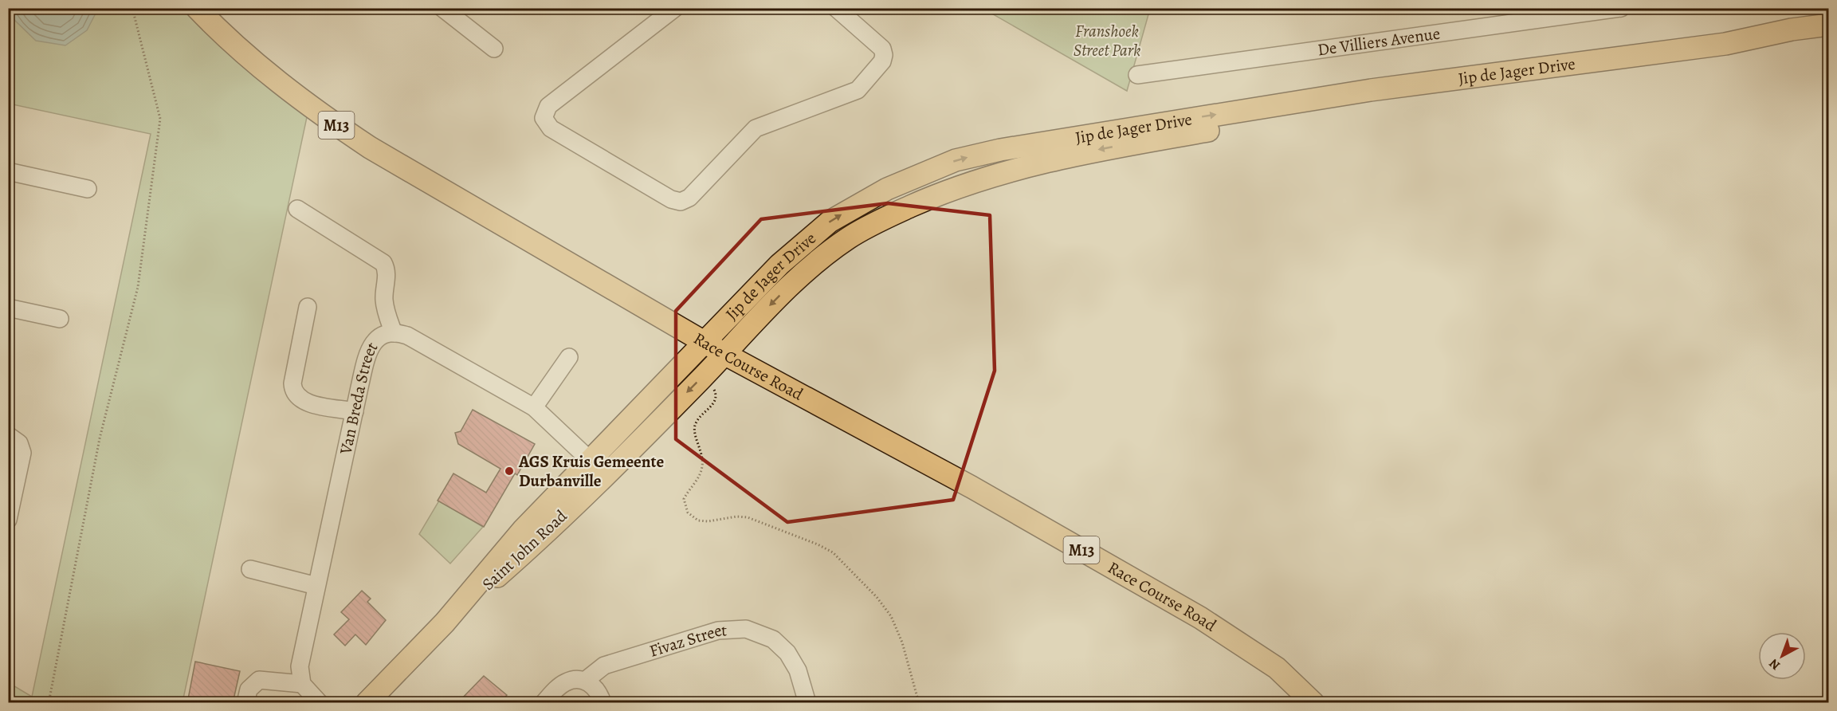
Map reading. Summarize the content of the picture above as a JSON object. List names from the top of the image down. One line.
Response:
{"streets":{"main road":["Jip de Jager Drive","M13","Race Course Road","Saint John Road"],"street":["De Villiers Avenue","Van Breda Street","Fivaz Street"]},"crossings":[["Jip de Jager Drive","Race Course Road"],["Jip de Jager Drive","Saint John Road"],["Race Course Road","Saint John Road"],["Van Breda Street","Saint John Road"]],"parks":["Franshoek Street Park"],"places":["AGS Kruis Gemeente Durbanville"],"north":"bottom left"}
